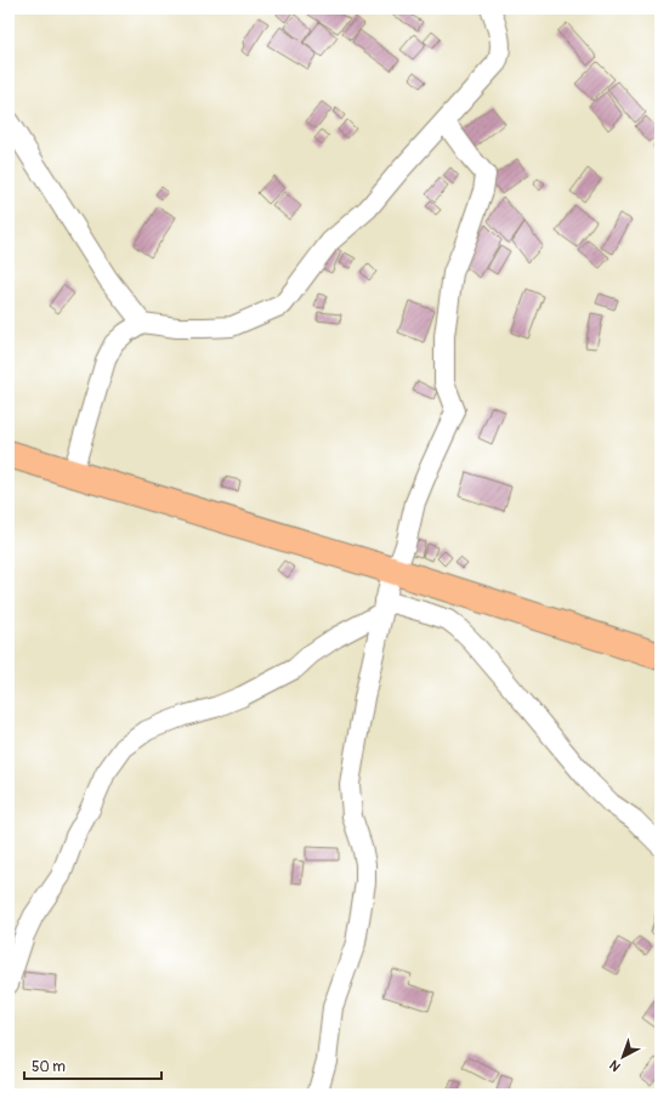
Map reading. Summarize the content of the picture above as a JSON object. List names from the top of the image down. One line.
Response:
{"scale_bar":"50 m","north":"bottom left"}
